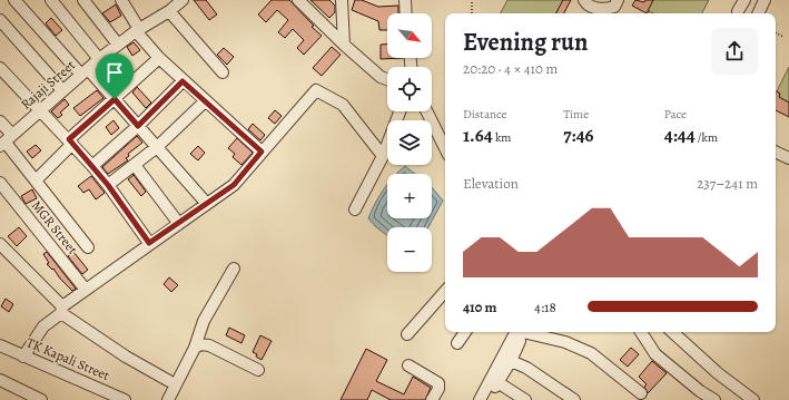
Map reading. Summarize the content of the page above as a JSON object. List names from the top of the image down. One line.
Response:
{"streets":{"street":["Rajaji Street","MGR Street","TK Kapali Street"]},"north":"bottom right","page":{"map_buttons":["+","−"],"heading":["Evening run","20:20 · 4 × 410 m"],"stats":[["Distance","1.64 km"],["Time","7:46"],["Pace","4:44 /km"]],"chart":["Elevation","237–241 m"],"list":[{"name":"410 m","note":"4:18"}]}}
